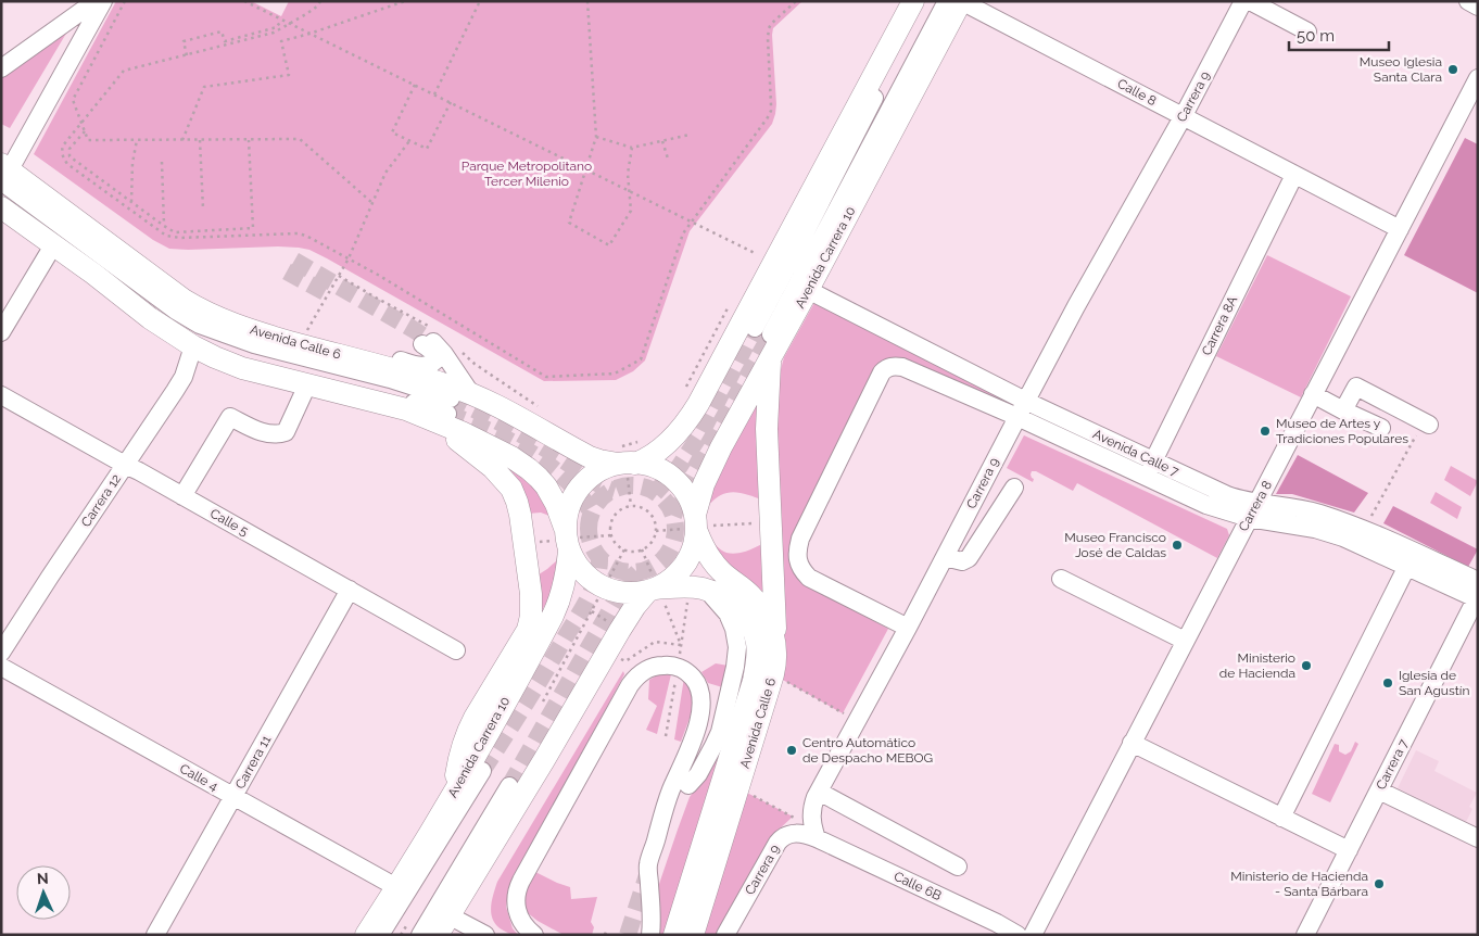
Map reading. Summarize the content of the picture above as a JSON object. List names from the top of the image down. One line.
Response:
{"streets":{"main road":["Avenida Carrera 10","Avenida Calle 6"],"street":["Calle 8","Carrera 9","Carrera 8A","Avenida Calle 7","Carrera 12","Carrera 8","Calle 5","Carrera 11","Carrera 7","Calle 4","Calle 6B"]},"crossings":[["Calle 8","Carrera 9"],["Calle 8","Avenida Carrera 10"],["Calle 8","Carrera 8A"],["Calle 8","Carrera 8"],["Carrera 9","Avenida Calle 7"],["Carrera 9","Calle 6B"],["Avenida Carrera 10","Avenida Calle 6"],["Avenida Carrera 10","Avenida Calle 7"],["Avenida Carrera 10","Calle 4"],["Carrera 8A","Avenida Calle 7"],["Avenida Calle 7","Carrera 8"],["Avenida Calle 7","Carrera 7"],["Carrera 12","Calle 5"],["Calle 5","Carrera 11"],["Carrera 11","Calle 4"]],"parks":["Parque Metropolitano Tercer Milenio"],"places":["Museo Iglesia Santa Clara","Museo de Artes y Tradiciones Populares","Museo Francisco José de Caldas","Ministerio de Hacienda","Iglesia de San Agustín","Centro Automático de Despacho MEBOG","Ministerio de Hacienda - Santa Bárbara"],"scale_bar":"50 m","north":"top"}
